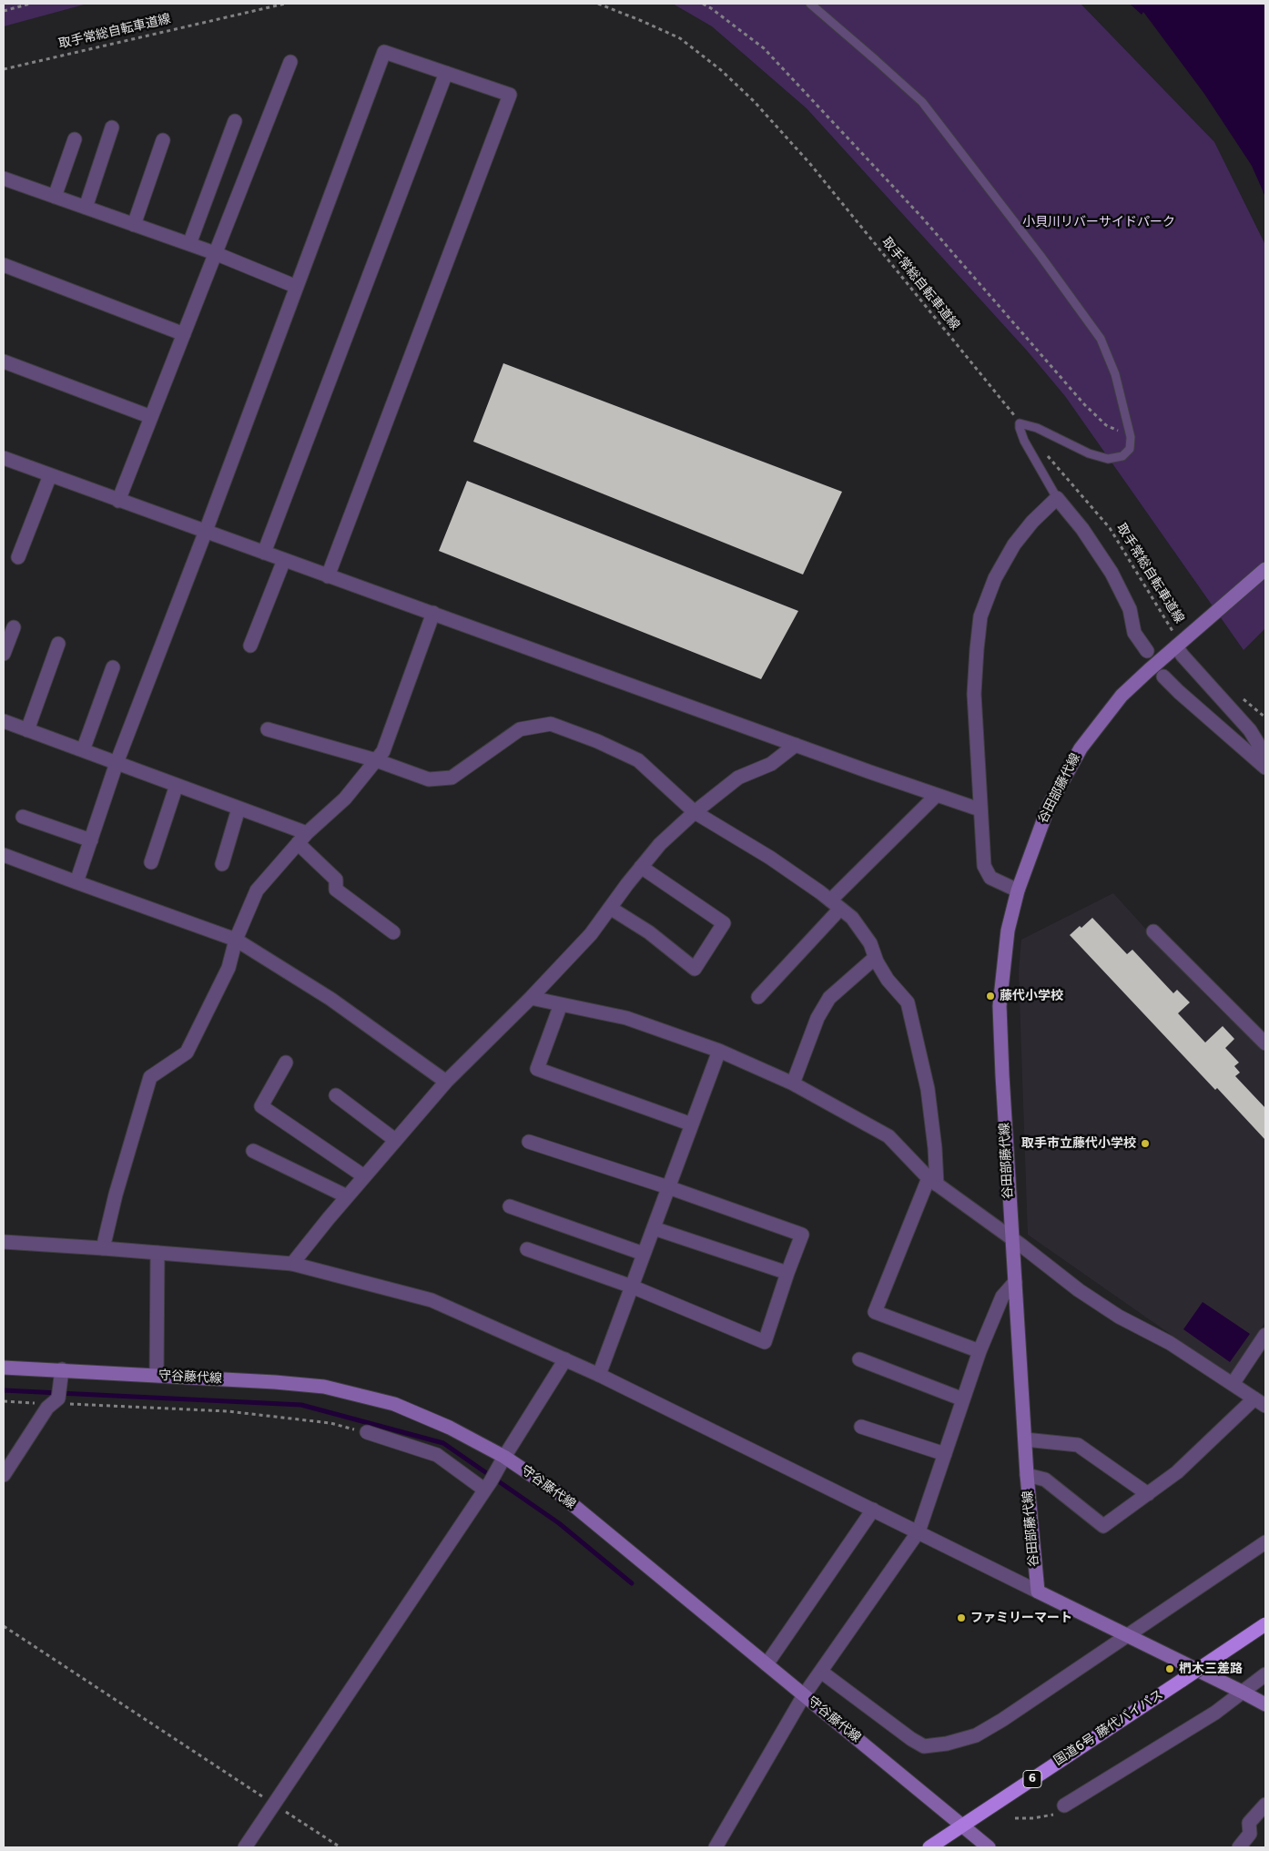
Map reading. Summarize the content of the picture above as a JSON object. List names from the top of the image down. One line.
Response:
{"streets":{"highway":["国道6号 藤代バイパス","6"],"main road":["谷田部藤代線","守谷藤代線"],"path":["取手常総自転車道線"]},"crossings":[["取手常総自転車道線","谷田部藤代線"],["守谷藤代線","国道6号 藤代バイパス"]],"parks":["小貝川リバーサイドパーク"],"places":["藤代小学校","取手市立藤代小学校","ファミリーマート","椚木三差路"]}
